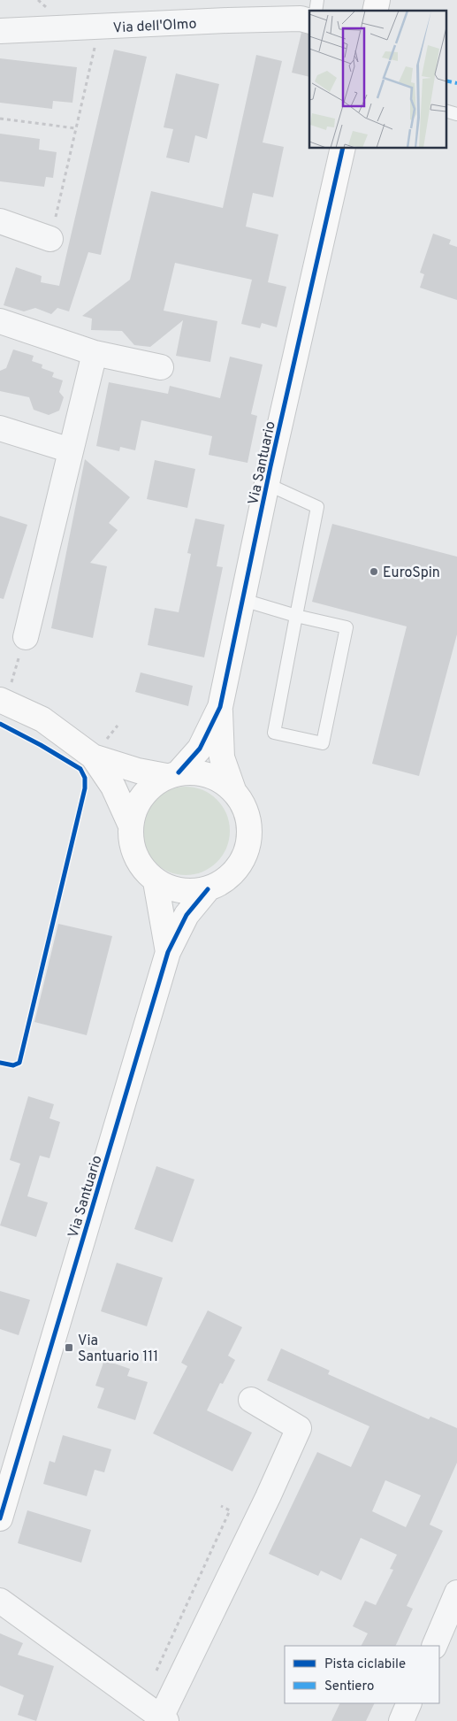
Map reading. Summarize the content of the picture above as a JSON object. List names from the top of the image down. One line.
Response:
{"streets":{"street":["Via dell'Olmo","Via Santuario"]},"places":{"other":["EuroSpin"],"transit":["Via Santuario 111"]},"legend":["Pista ciclabile","Sentiero"]}
